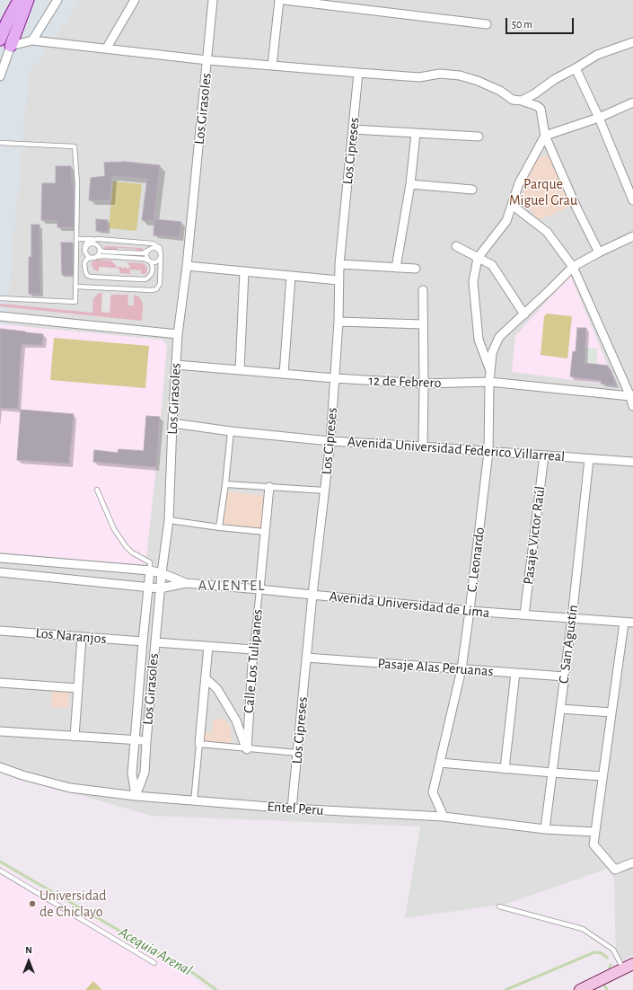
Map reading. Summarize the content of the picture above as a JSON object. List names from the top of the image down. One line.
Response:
{"streets":{"street":["Los Girasoles","Los Cipreses","12 de Febrero","Avenida Universidad Federico Villarreal","Pasaje Victor Raúl","C. Leonardo","Avenida Universidad de Lima","Los Naranjos","C. San Agustín","Calle Los Tulipanes","Pasaje Alas Peruanas","Entel Peru"]},"crossings":[["Los Girasoles","12 de Febrero"],["Los Girasoles","Avenida Universidad Federico Villarreal"],["Los Girasoles","Avenida Universidad de Lima"],["Los Girasoles","Entel Peru"],["Los Cipreses","12 de Febrero"],["Los Cipreses","Avenida Universidad Federico Villarreal"],["Los Cipreses","Avenida Universidad de Lima"],["Los Cipreses","Pasaje Alas Peruanas"],["Los Cipreses","Entel Peru"],["12 de Febrero","C. Leonardo"],["Avenida Universidad Federico Villarreal","Pasaje Victor Raúl"],["Avenida Universidad Federico Villarreal","C. Leonardo"],["Avenida Universidad Federico Villarreal","C. San Agustín"],["Pasaje Victor Raúl","Avenida Universidad de Lima"],["C. Leonardo","Avenida Universidad de Lima"],["C. Leonardo","Pasaje Alas Peruanas"],["C. Leonardo","Entel Peru"],["Avenida Universidad de Lima","C. San Agustín"],["Avenida Universidad de Lima","Calle Los Tulipanes"],["C. San Agustín","Pasaje Alas Peruanas"],["C. San Agustín","Entel Peru"]],"districts":["AVIENTEL"],"water":["Acequia Arenal"],"parks":["Parque Miguel Grau"],"places":["Universidad de Chiclayo"],"scale_bar":"50 m","north":"top"}
